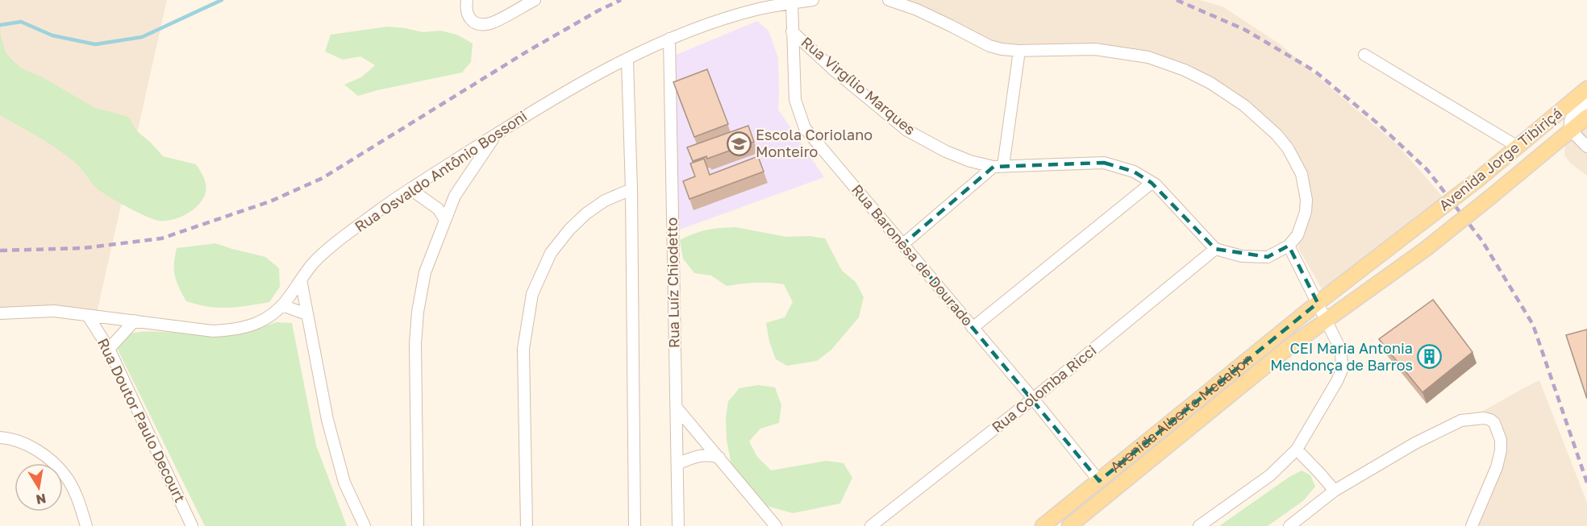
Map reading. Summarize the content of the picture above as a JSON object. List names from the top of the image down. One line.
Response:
{"streets":{"main road":["Avenida Jorge Tibiriçá","Avenida Alberto Medaljon"],"street":["Rua Virgílio Marques","Rua Osvaldo Antônio Bossoni","Rua Baronesa de Dourado","Rua Luíz Chiodetto","Rua Colomba Ricci","Rua Doutor Paulo Decourt"]},"crossings":[["Rua Virgílio Marques","Rua Baronesa de Dourado"],["Rua Virgílio Marques","Rua Colomba Ricci"],["Avenida Jorge Tibiriçá","Avenida Alberto Medaljon"],["Rua Osvaldo Antônio Bossoni","Rua Baronesa de Dourado"],["Rua Osvaldo Antônio Bossoni","Rua Luíz Chiodetto"],["Rua Osvaldo Antônio Bossoni","Rua Doutor Paulo Decourt"],["Rua Baronesa de Dourado","Rua Colomba Ricci"],["Rua Baronesa de Dourado","Avenida Alberto Medaljon"]],"places":{"school or university":["Escola Coriolano Monteiro"],"building":["CEI Maria Antonia Mendonça de Barros"]},"north":"bottom"}
